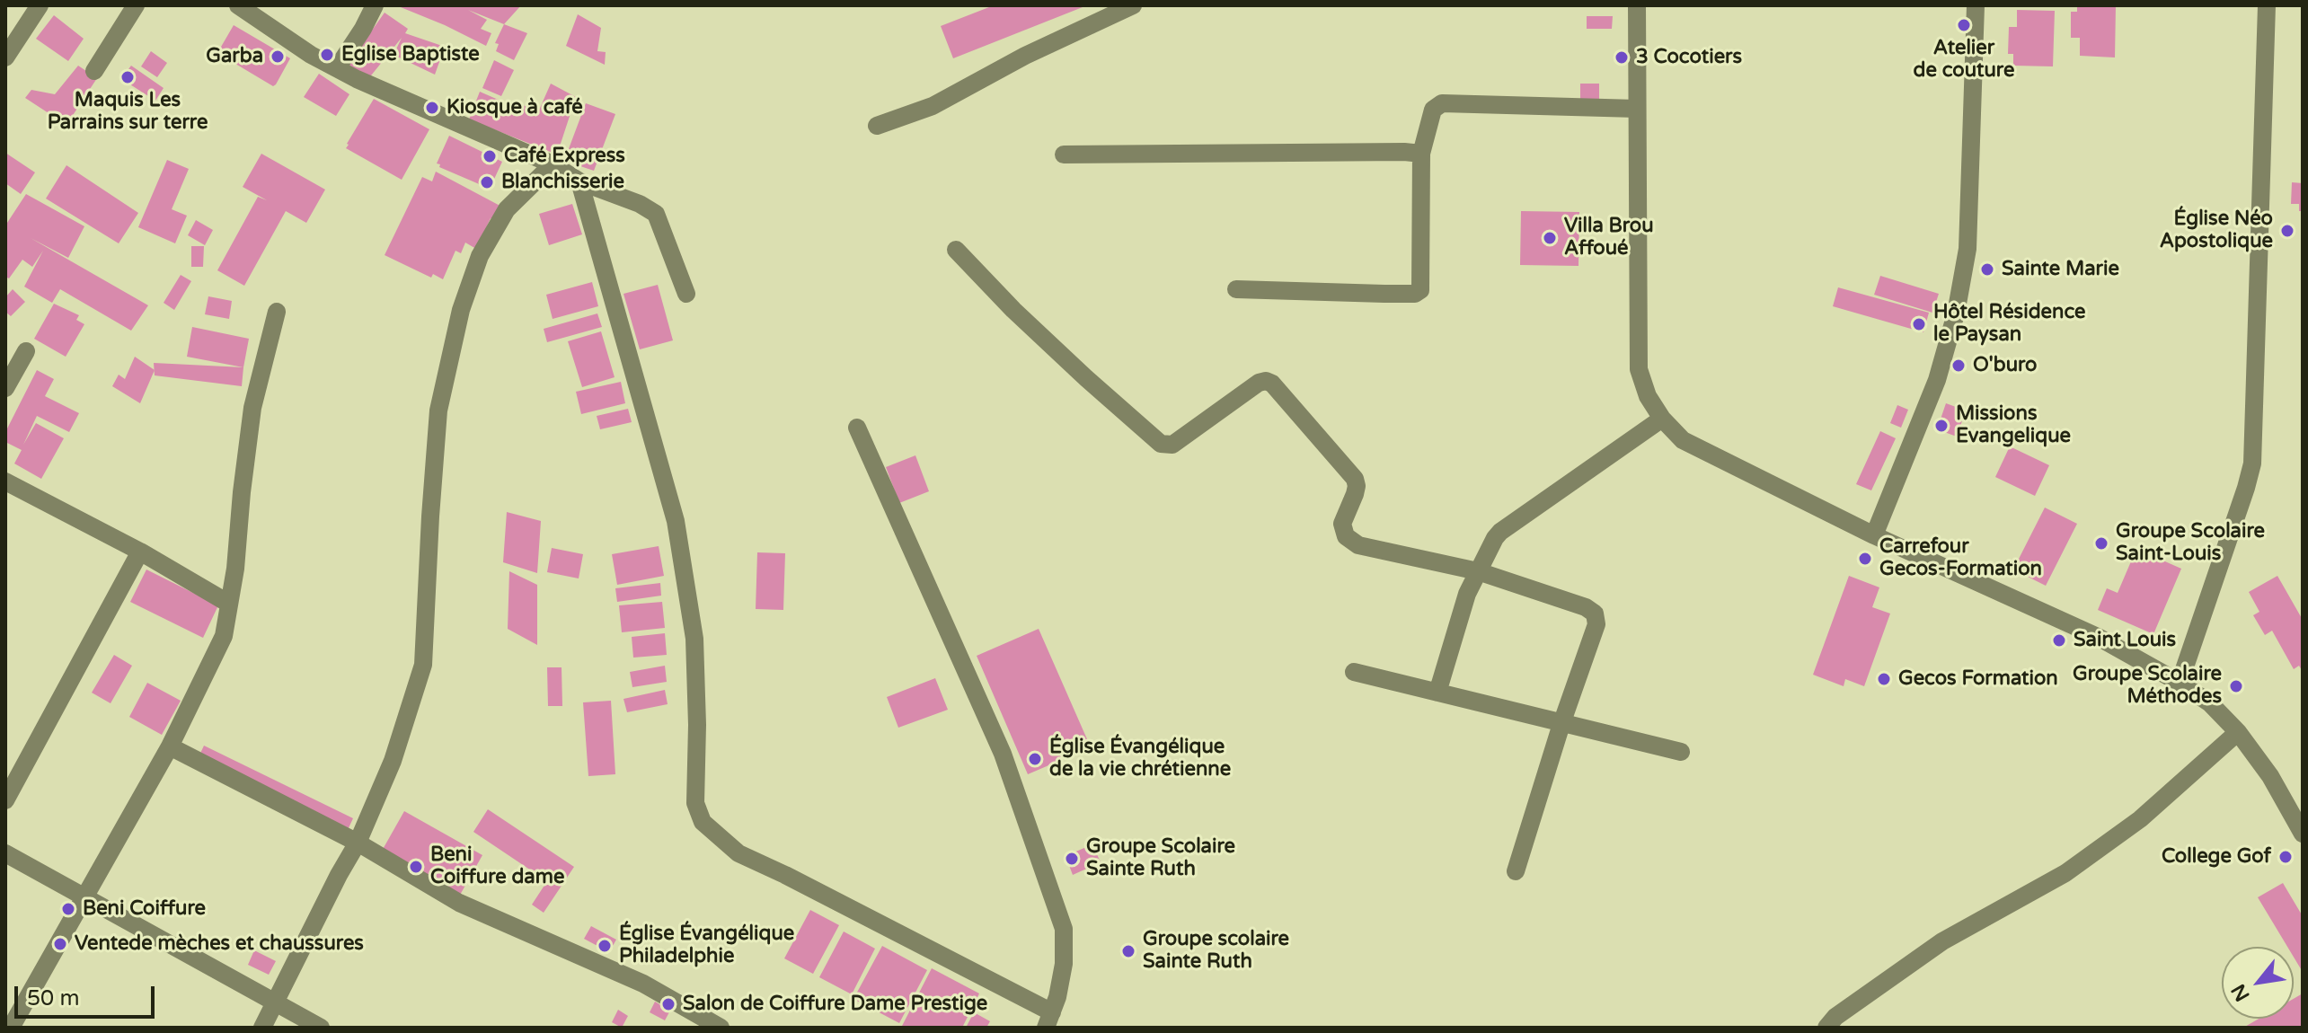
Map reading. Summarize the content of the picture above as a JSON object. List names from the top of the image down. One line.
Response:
{"places":["Atelier de couture","Eglise Baptiste","Garba","3 Cocotiers","Maquis Les Parrains sur terre","Kiosque à café","Café Express","Blanchisserie","Église Néo Apostolique","Villa Brou Affoué","Sainte Marie","Hôtel Résidence le Paysan","O'buro","Missions Evangelique","Groupe Scolaire Saint-Louis","Carrefour Gecos-Formation","Saint Louis","Gecos Formation","Groupe Scolaire Méthodes","Église Évangélique de la vie chrétienne","College Gof","Groupe Scolaire Sainte Ruth","Beni Coiffure dame","Beni Coiffure","Ventede mèches et chaussures","Église Évangélique Philadelphie","Groupe scolaire Sainte Ruth","Salon de Coiffure Dame Prestige"],"scale_bar":"50 m","north":"bottom left"}
